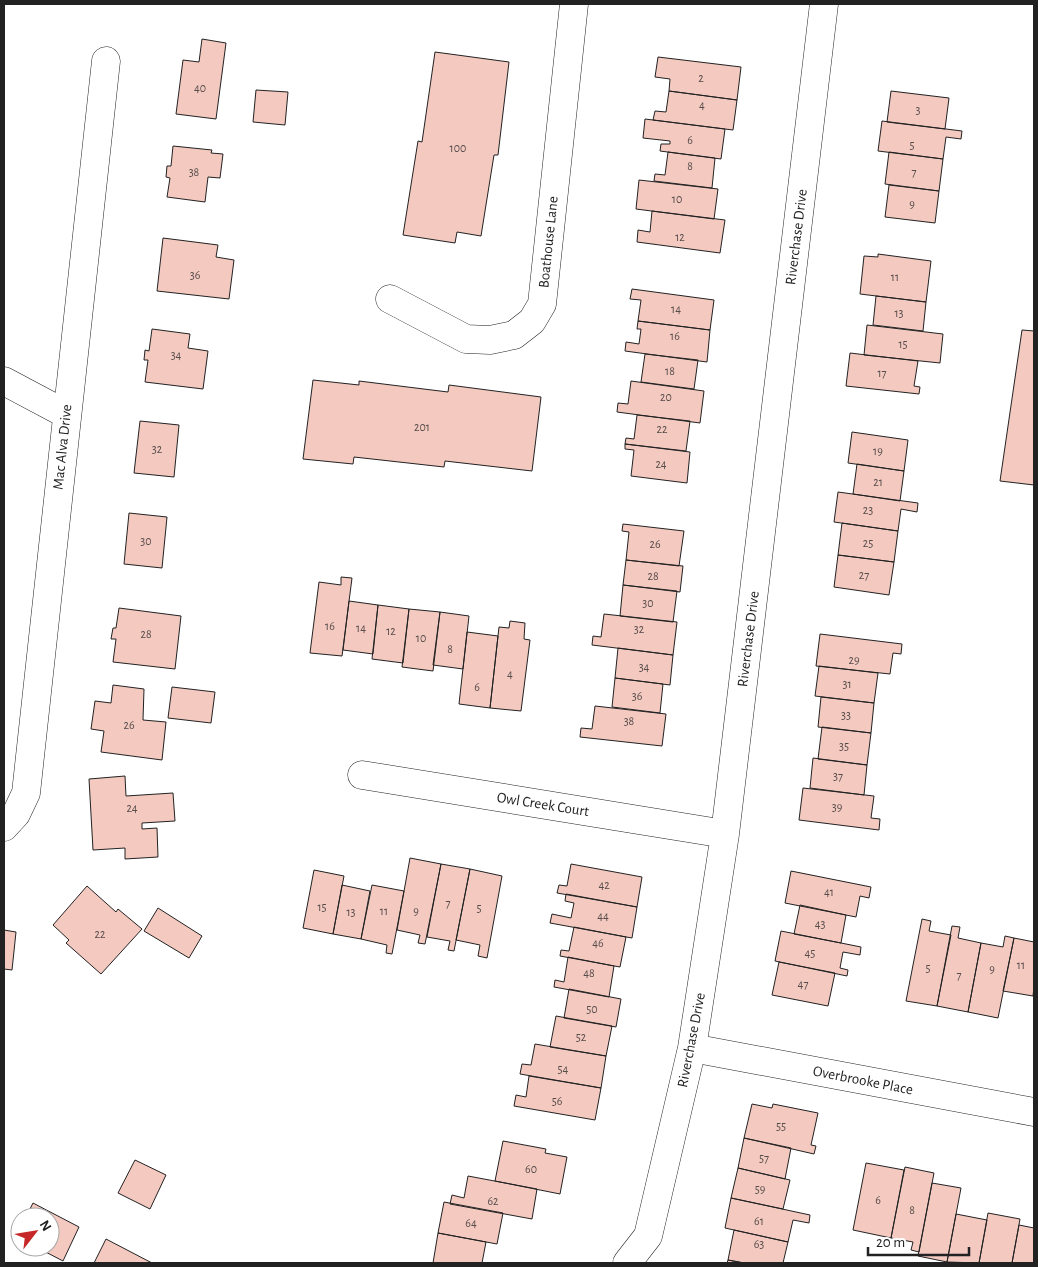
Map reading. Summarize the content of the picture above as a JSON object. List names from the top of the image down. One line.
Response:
{"streets":{"street":["Riverchase Drive","Boathouse Lane","Mac Alva Drive","Owl Creek Court","Overbrooke Place"]},"crossings":[["Riverchase Drive","Owl Creek Court"],["Riverchase Drive","Overbrooke Place"]],"house_numbers":["2","40","4","3","6","5","100","8","38","7","10","9","12","36","11","14","13","16","15","34","18","17","20","201","22","32","19","24","21","23","30","25","26","27","28","30","16","14","32","12","28","10","8","29","34","4","31","6","36","33","38","26","35","37","39","24","42","41","7","15","5","11","9","13","44","43","22","46","45","11","5","9","48","7","47","50","52","54","56","55","57","60","59","6","62","8","61","64","63"],"scale_bar":"20 m","north":"top right"}
